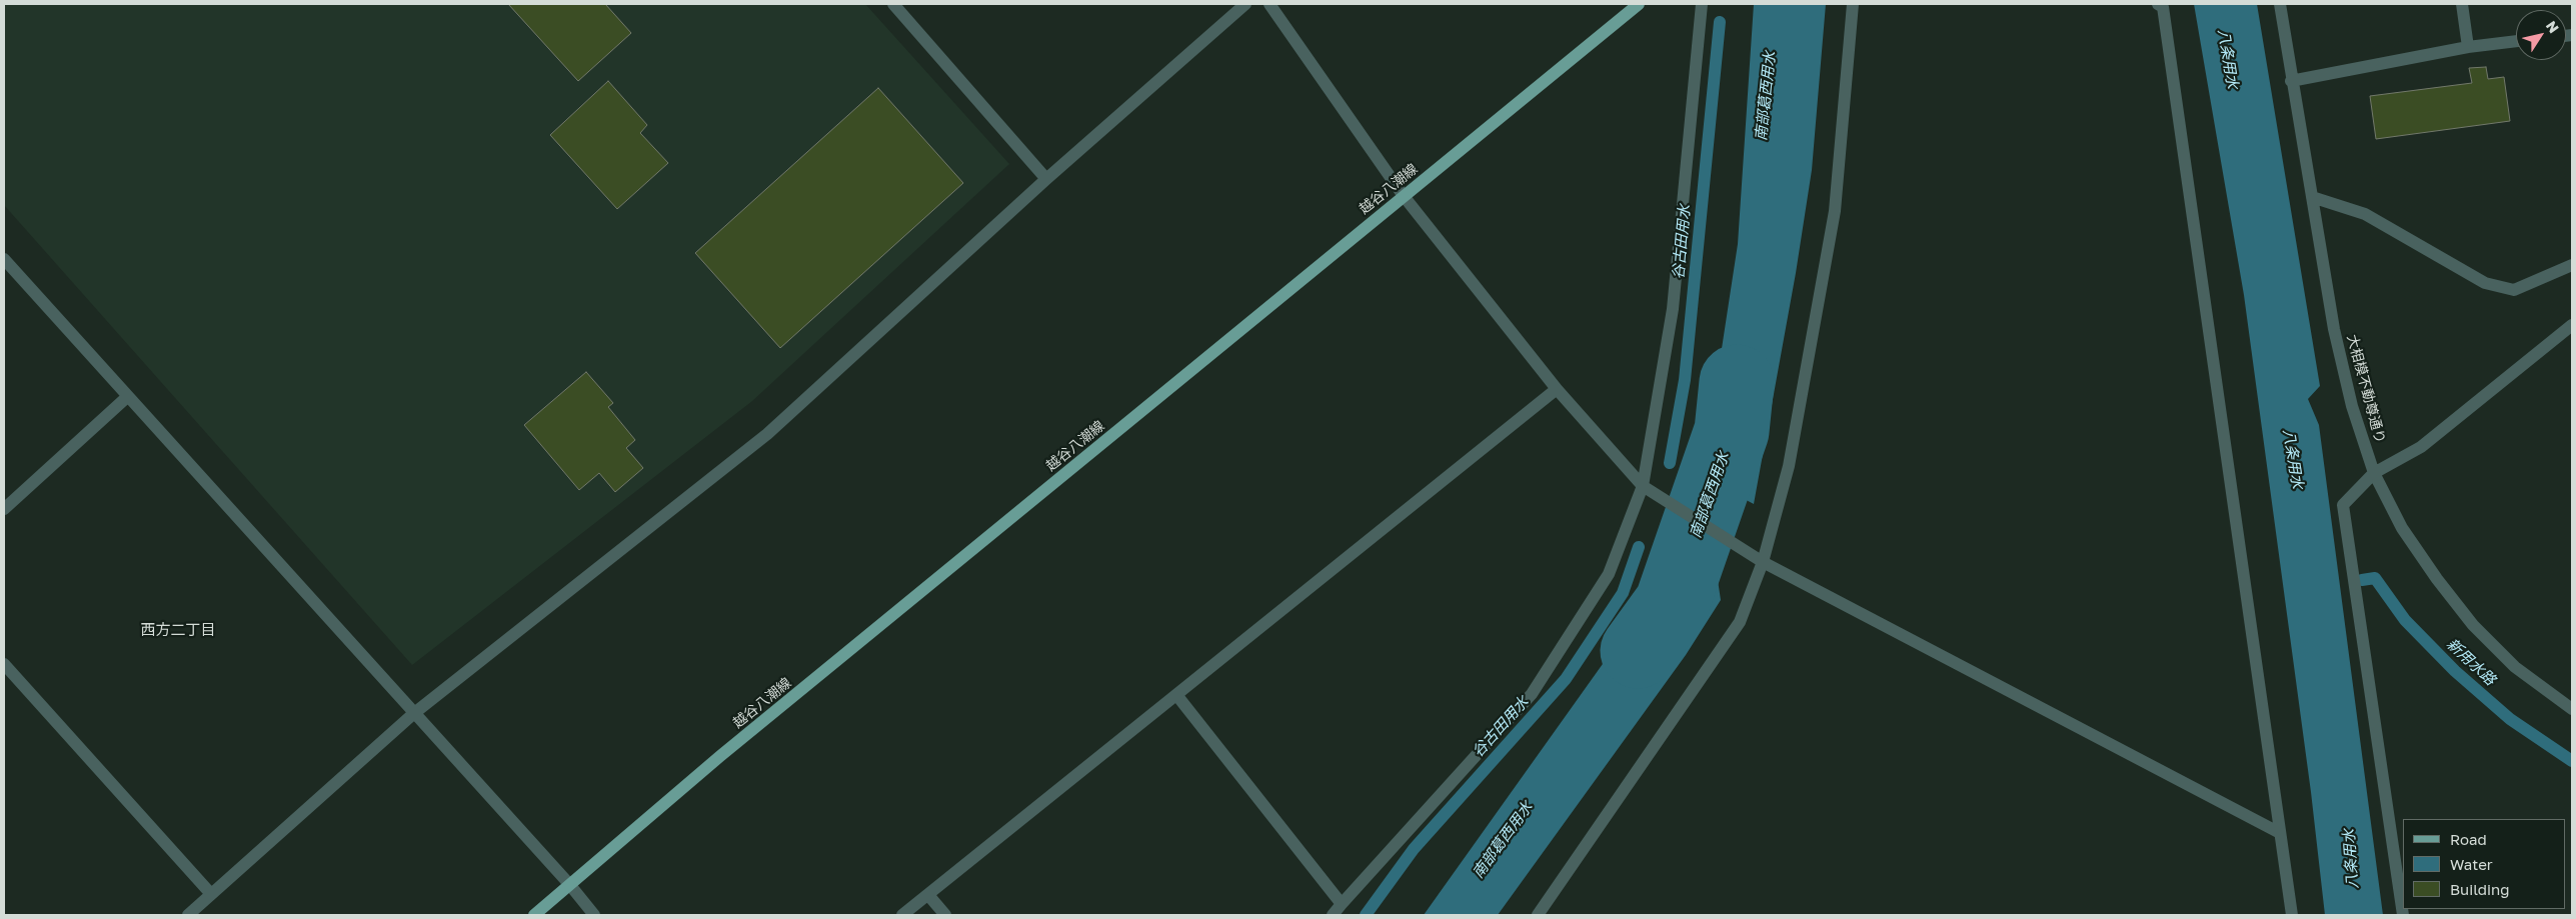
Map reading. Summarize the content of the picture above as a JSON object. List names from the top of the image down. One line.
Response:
{"streets":{"main road":["越谷八潮線"],"street":["大相模不動尊通り"]},"districts":["西方二丁目"],"water":["八条用水","南部葛西用水","谷古田用水","新用水路"],"legend":["Road","Water","Building"],"north":"top right"}
